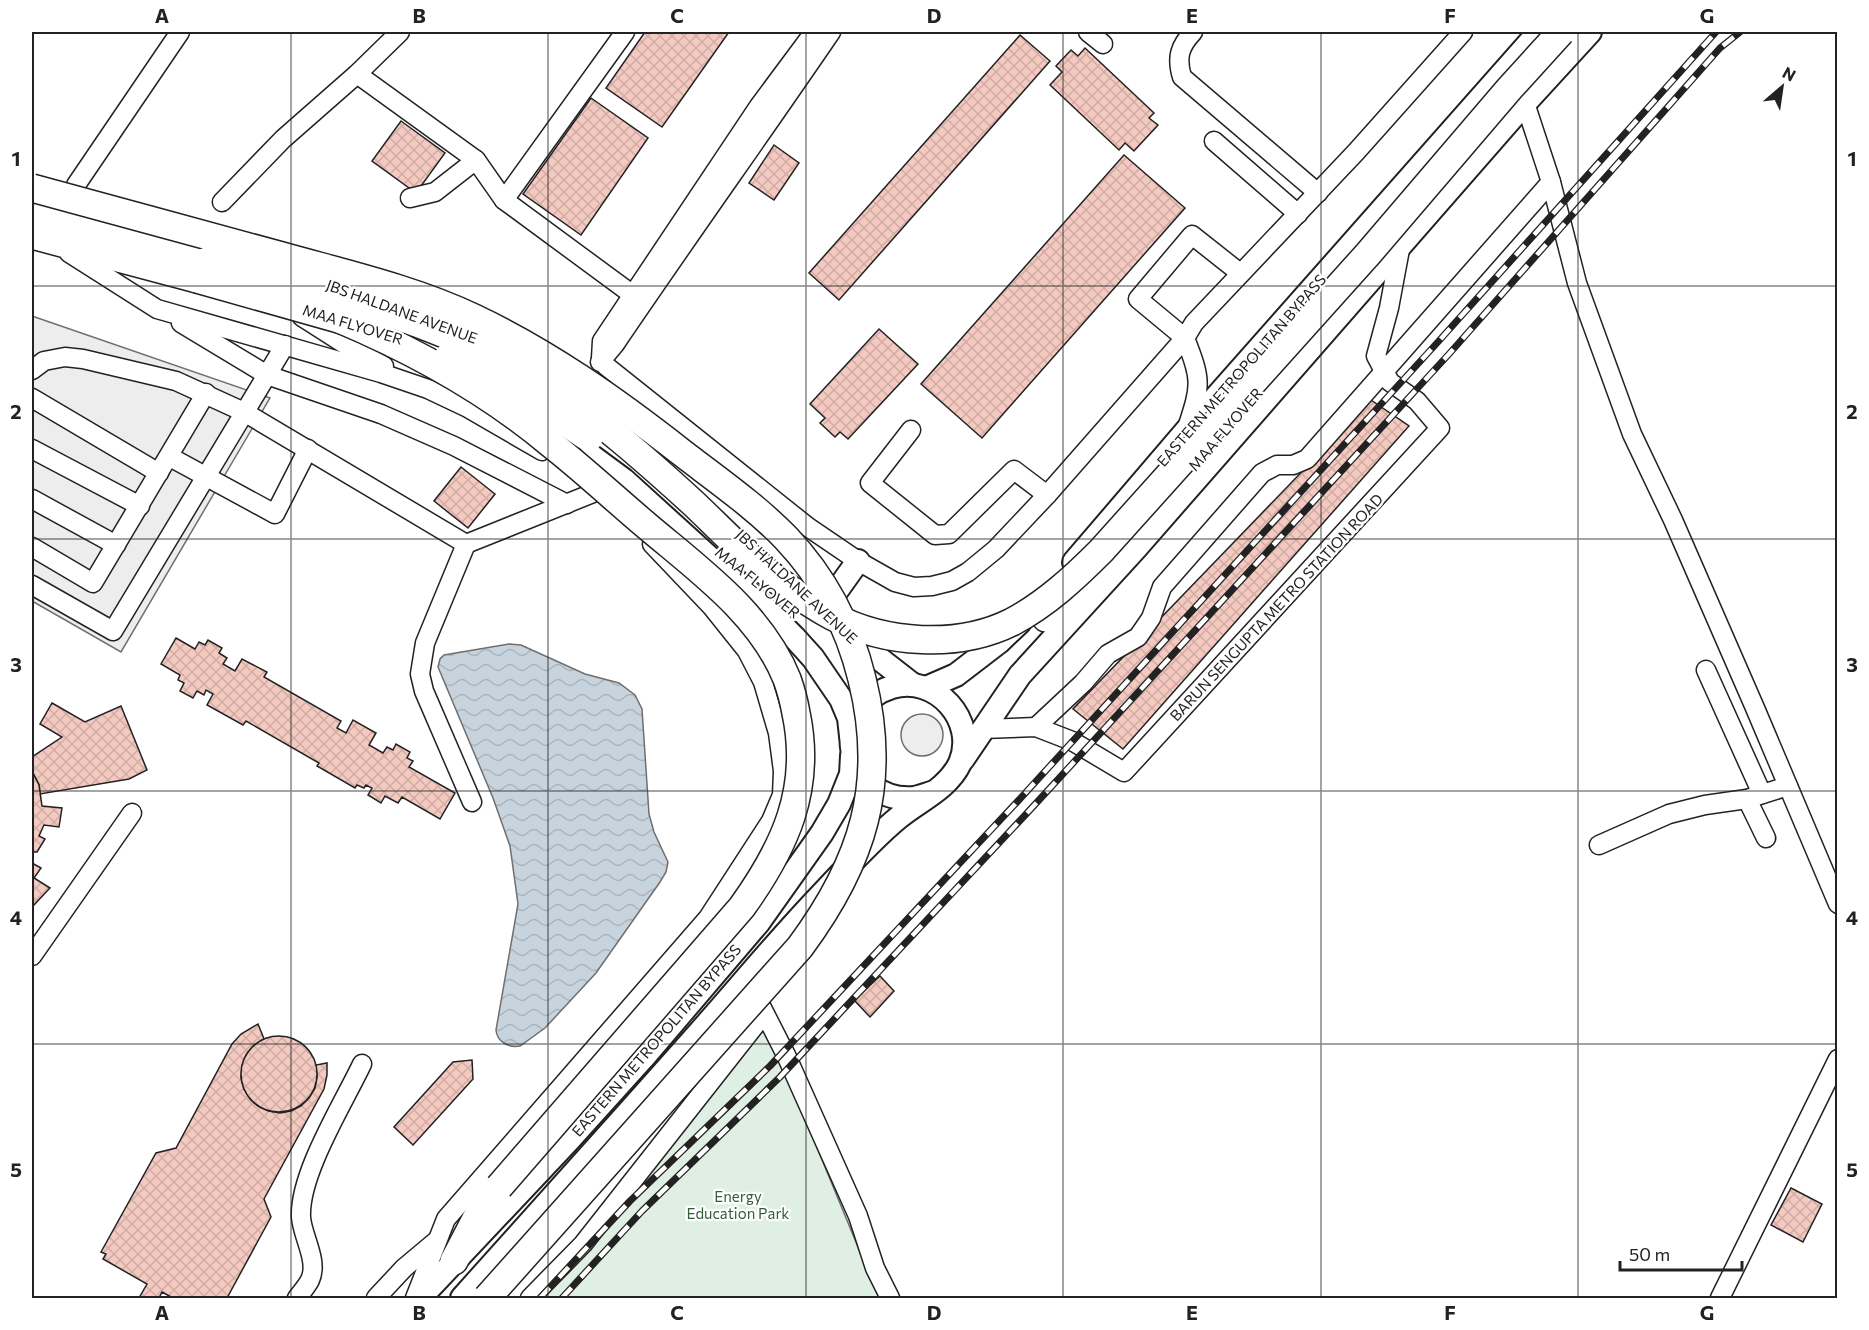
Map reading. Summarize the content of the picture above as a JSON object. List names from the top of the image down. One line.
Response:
{"streets":{"highway":["MAA FLYOVER"],"main road":["JBS HALDANE AVENUE","EASTERN METROPOLITAN BYPASS"],"street":["BARUN SENGUPTA METRO STATION ROAD"]},"crossings":[["JBS HALDANE AVENUE","EASTERN METROPOLITAN BYPASS"]],"parks":["Energy Education Park"],"scale_bar":"50 m","north":"top right","grid":{"columns":["A","B","C","D","E","F","G"],"rows":["1","2","3","4","5"]}}
